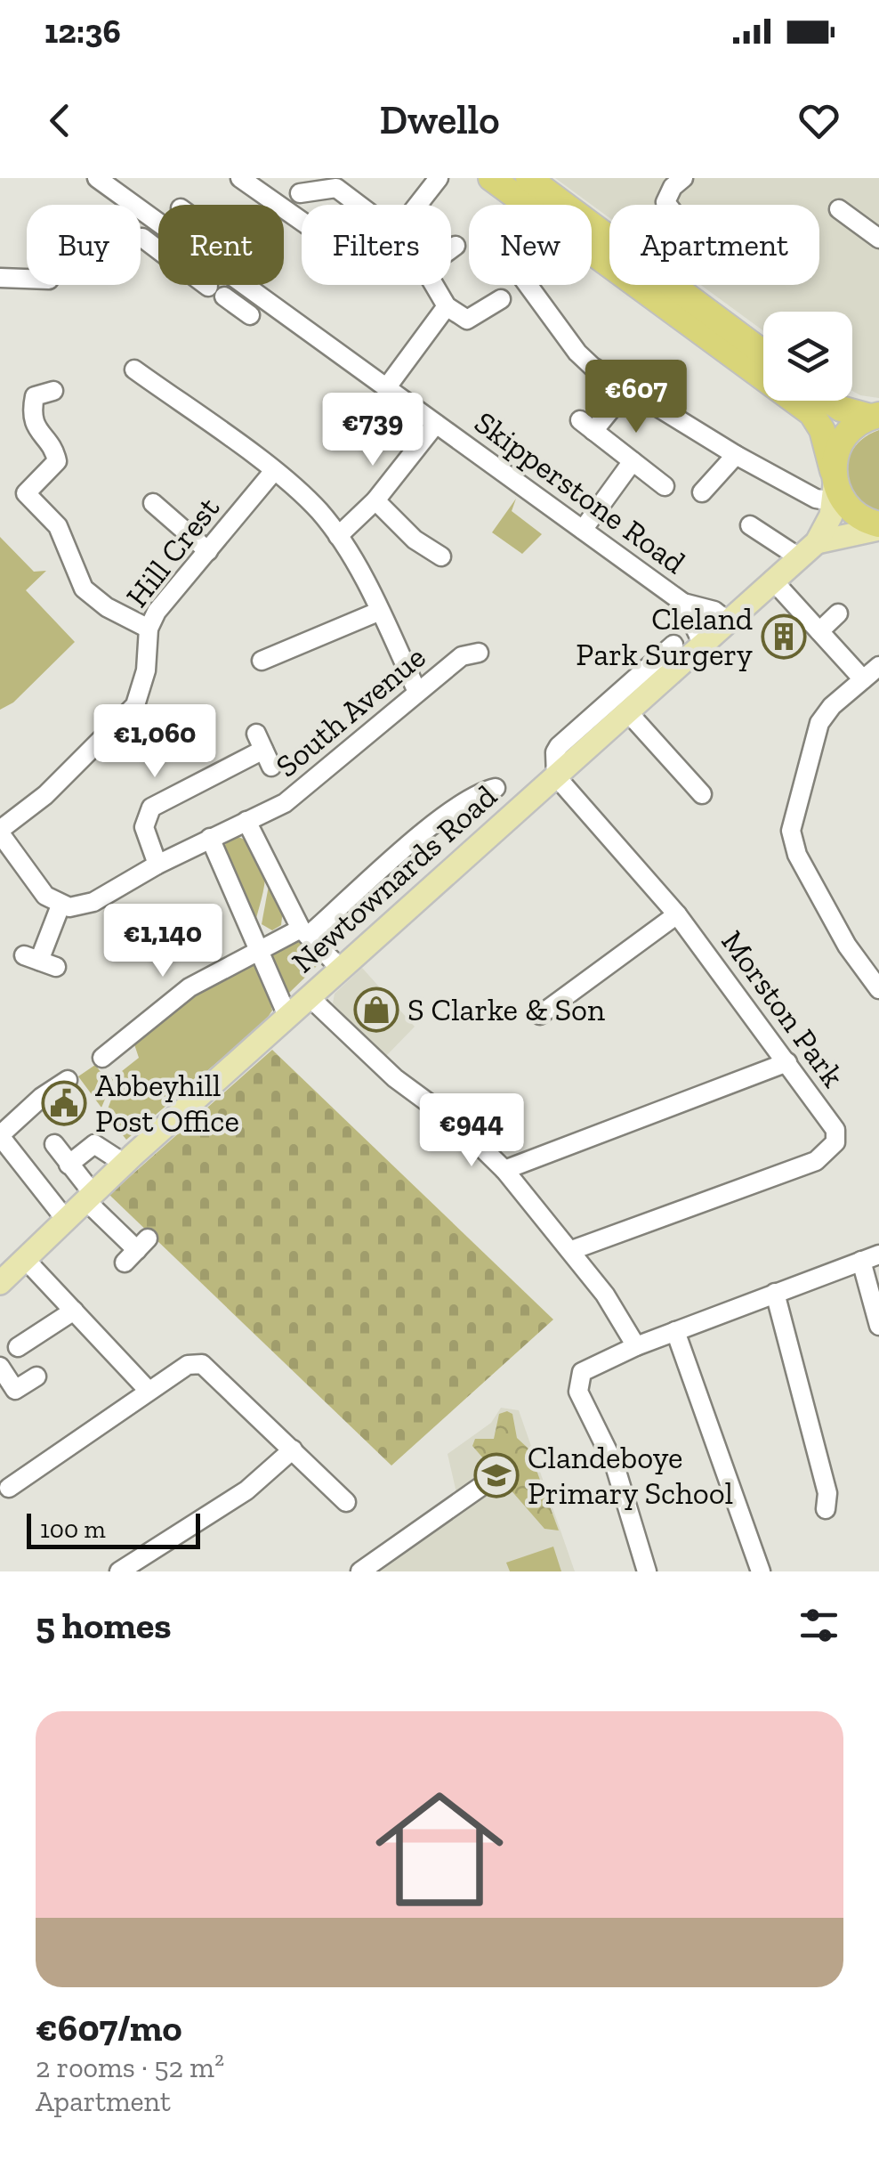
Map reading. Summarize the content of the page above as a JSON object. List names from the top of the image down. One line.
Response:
{"streets":{"main road":["Newtownards Road"],"street":["Skipperstone Road","Hill Crest","South Avenue","Morston Park"]},"crossings":[["Skipperstone Road","Newtownards Road"],["Newtownards Road","Morston Park"]],"places":{"building":["Cleland Park Surgery"],"shop":["S Clarke & Son"],"public building":["Abbeyhill Post Office"],"school or university":["Clandeboye Primary School"]},"scale_bar":"100 m","page":{"status":"12:36","header":"Dwello","chip":["Buy","Rent","Filters","New","Apartment"],"price":["€607","€739","€1,060","€1,140","€944"],"scale":"100 m","heading":"5 homes","list":[{"name":"€607/mo","note":"2 rooms · 52 m² · Apartment"}]}}
